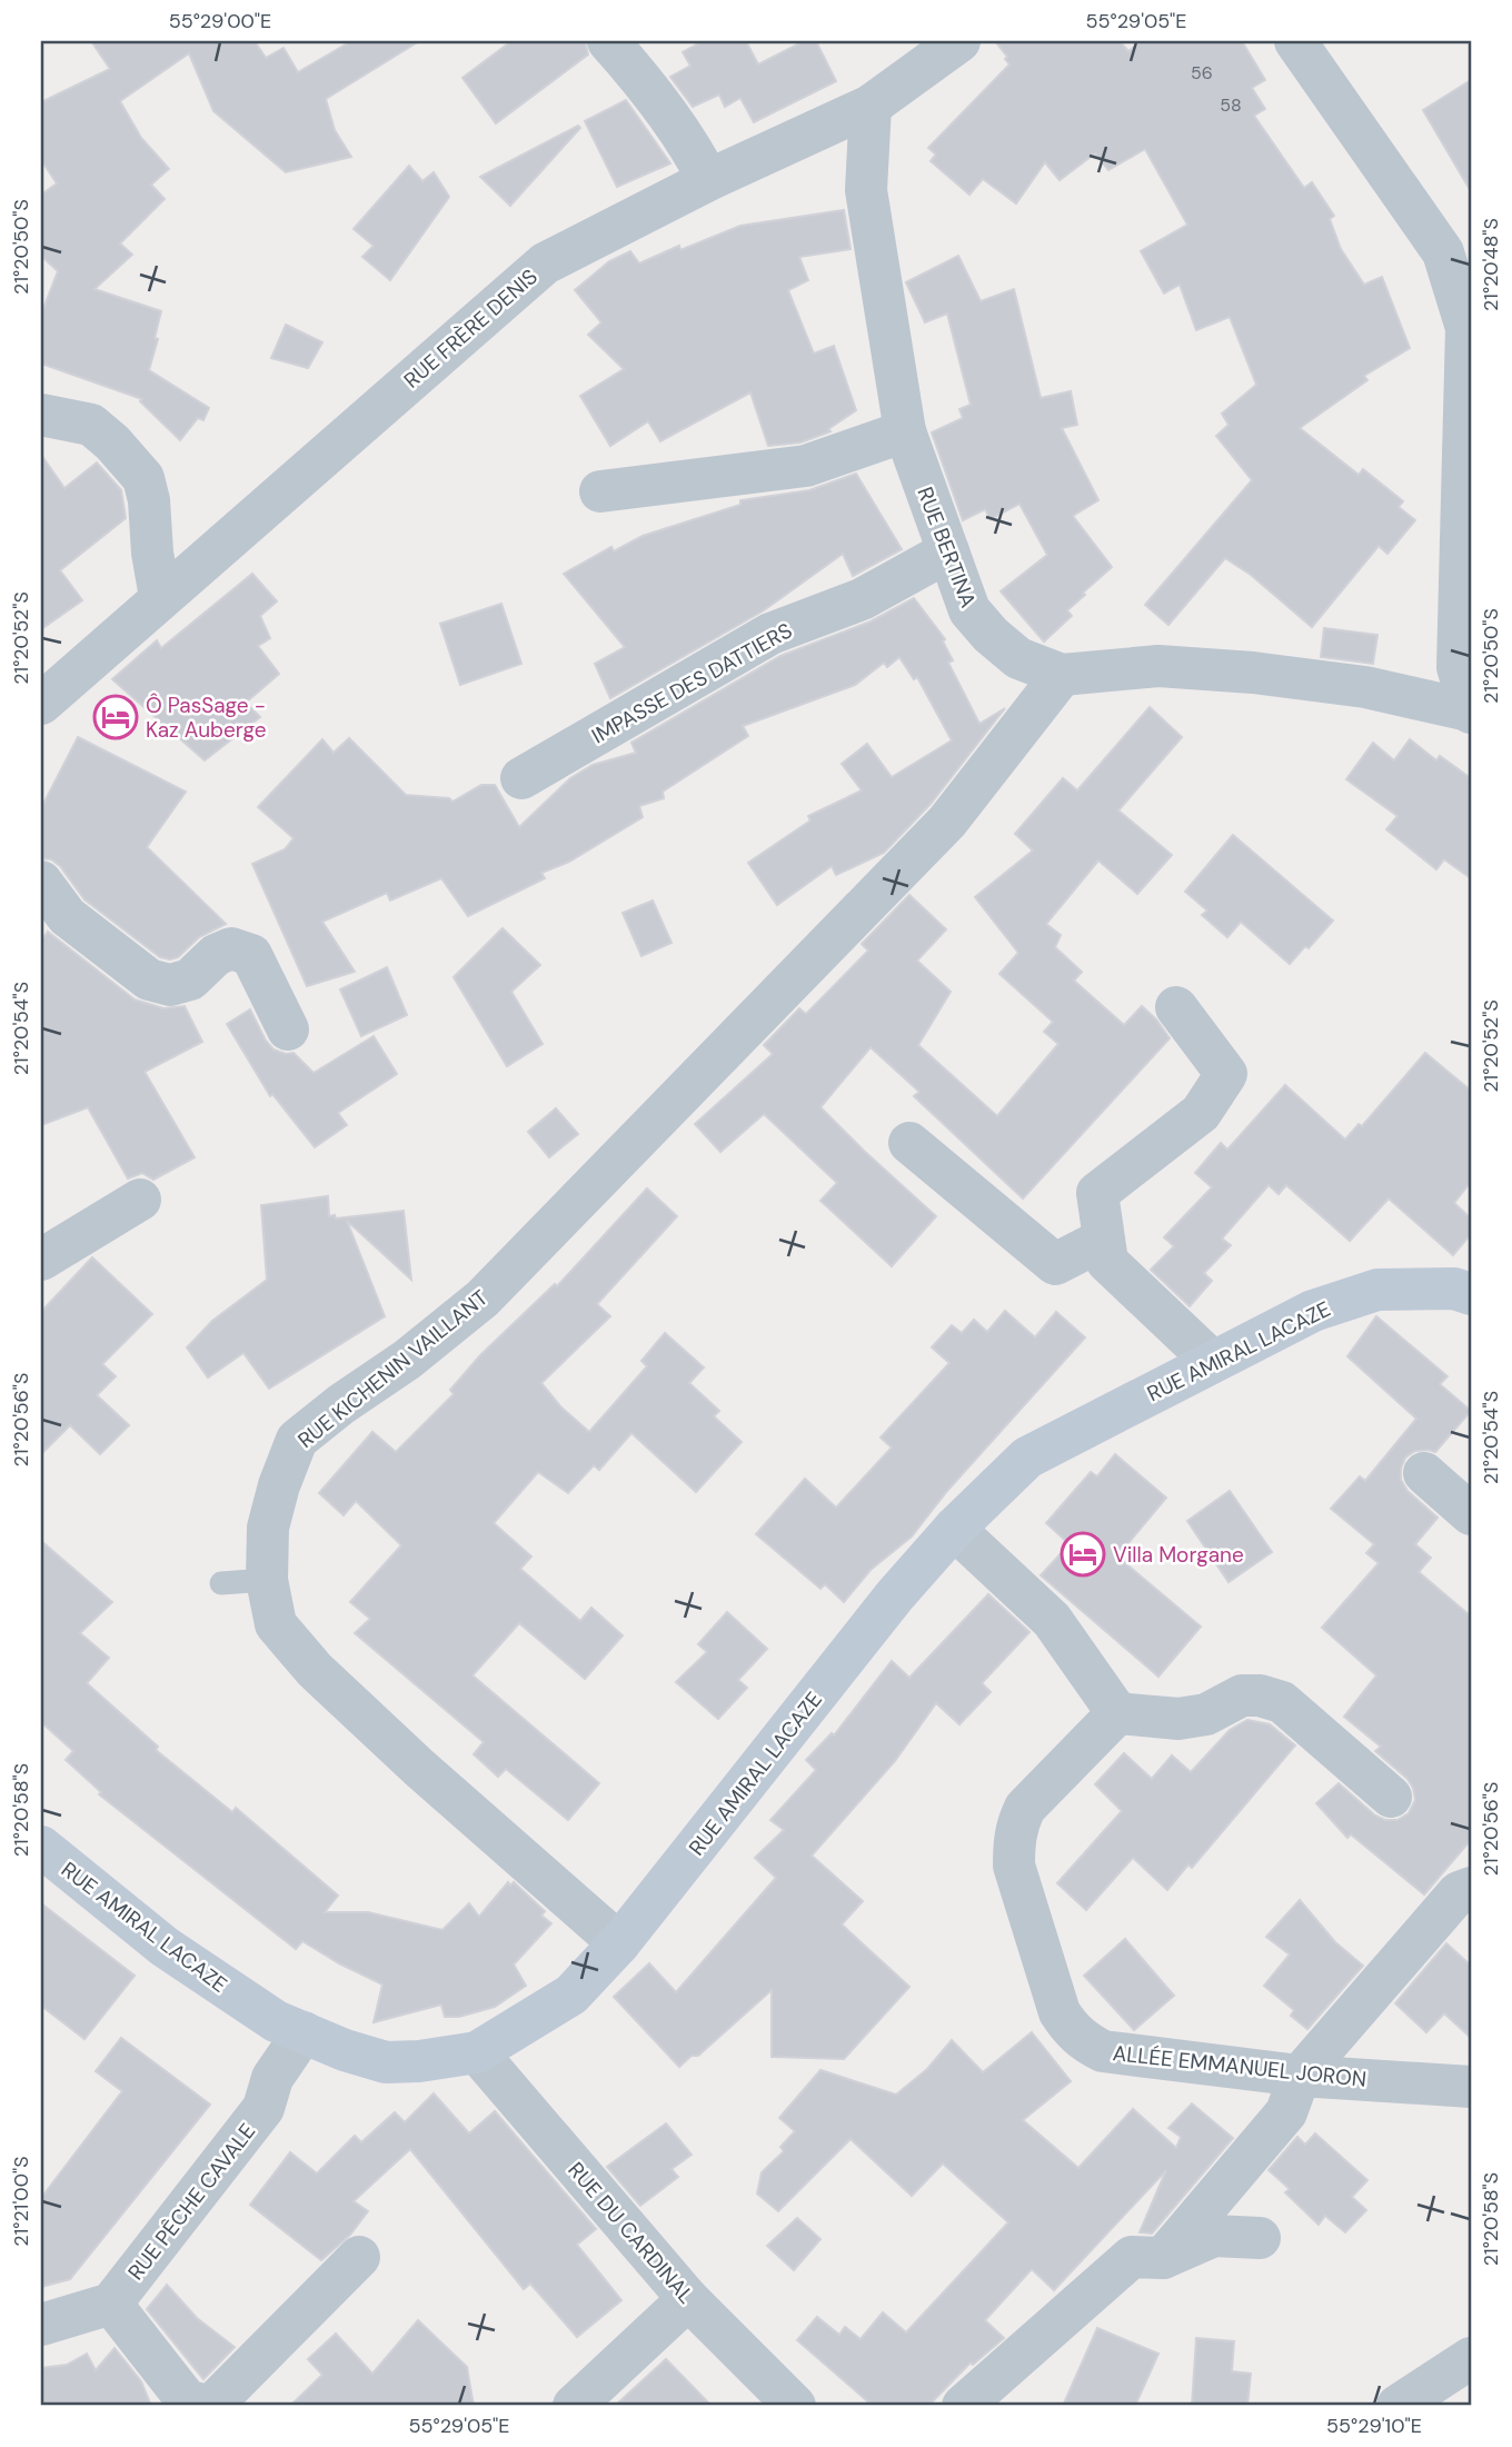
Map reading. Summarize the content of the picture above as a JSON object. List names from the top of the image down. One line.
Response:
{"streets":{"street":["RUE FRÈRE DENIS","RUE BERTINA","IMPASSE DES DATTIERS","RUE AMIRAL LACAZE","RUE KICHENIN VAILLANT","ALLÉE EMMANUEL JORON","RUE PÊCHE CAVALE","RUE DU CARDINAL"]},"crossings":[["RUE FRÈRE DENIS","RUE BERTINA"],["RUE BERTINA","IMPASSE DES DATTIERS"],["RUE BERTINA","RUE KICHENIN VAILLANT"],["RUE AMIRAL LACAZE","RUE KICHENIN VAILLANT"],["RUE AMIRAL LACAZE","RUE PÊCHE CAVALE"],["RUE AMIRAL LACAZE","RUE DU CARDINAL"]],"places":{"hotel":["Ô PasSage - Kaz Auberge","Villa Morgane"]},"house_numbers":["56","58"],"coordinates":["55°29'00\"E","55°29'05\"E","21°20'50\"S","21°20'48\"S","21°20'52\"S","21°20'54\"S","21°20'56\"S","21°20'58\"S","21°21'00\"S","55°29'10\"E"]}
